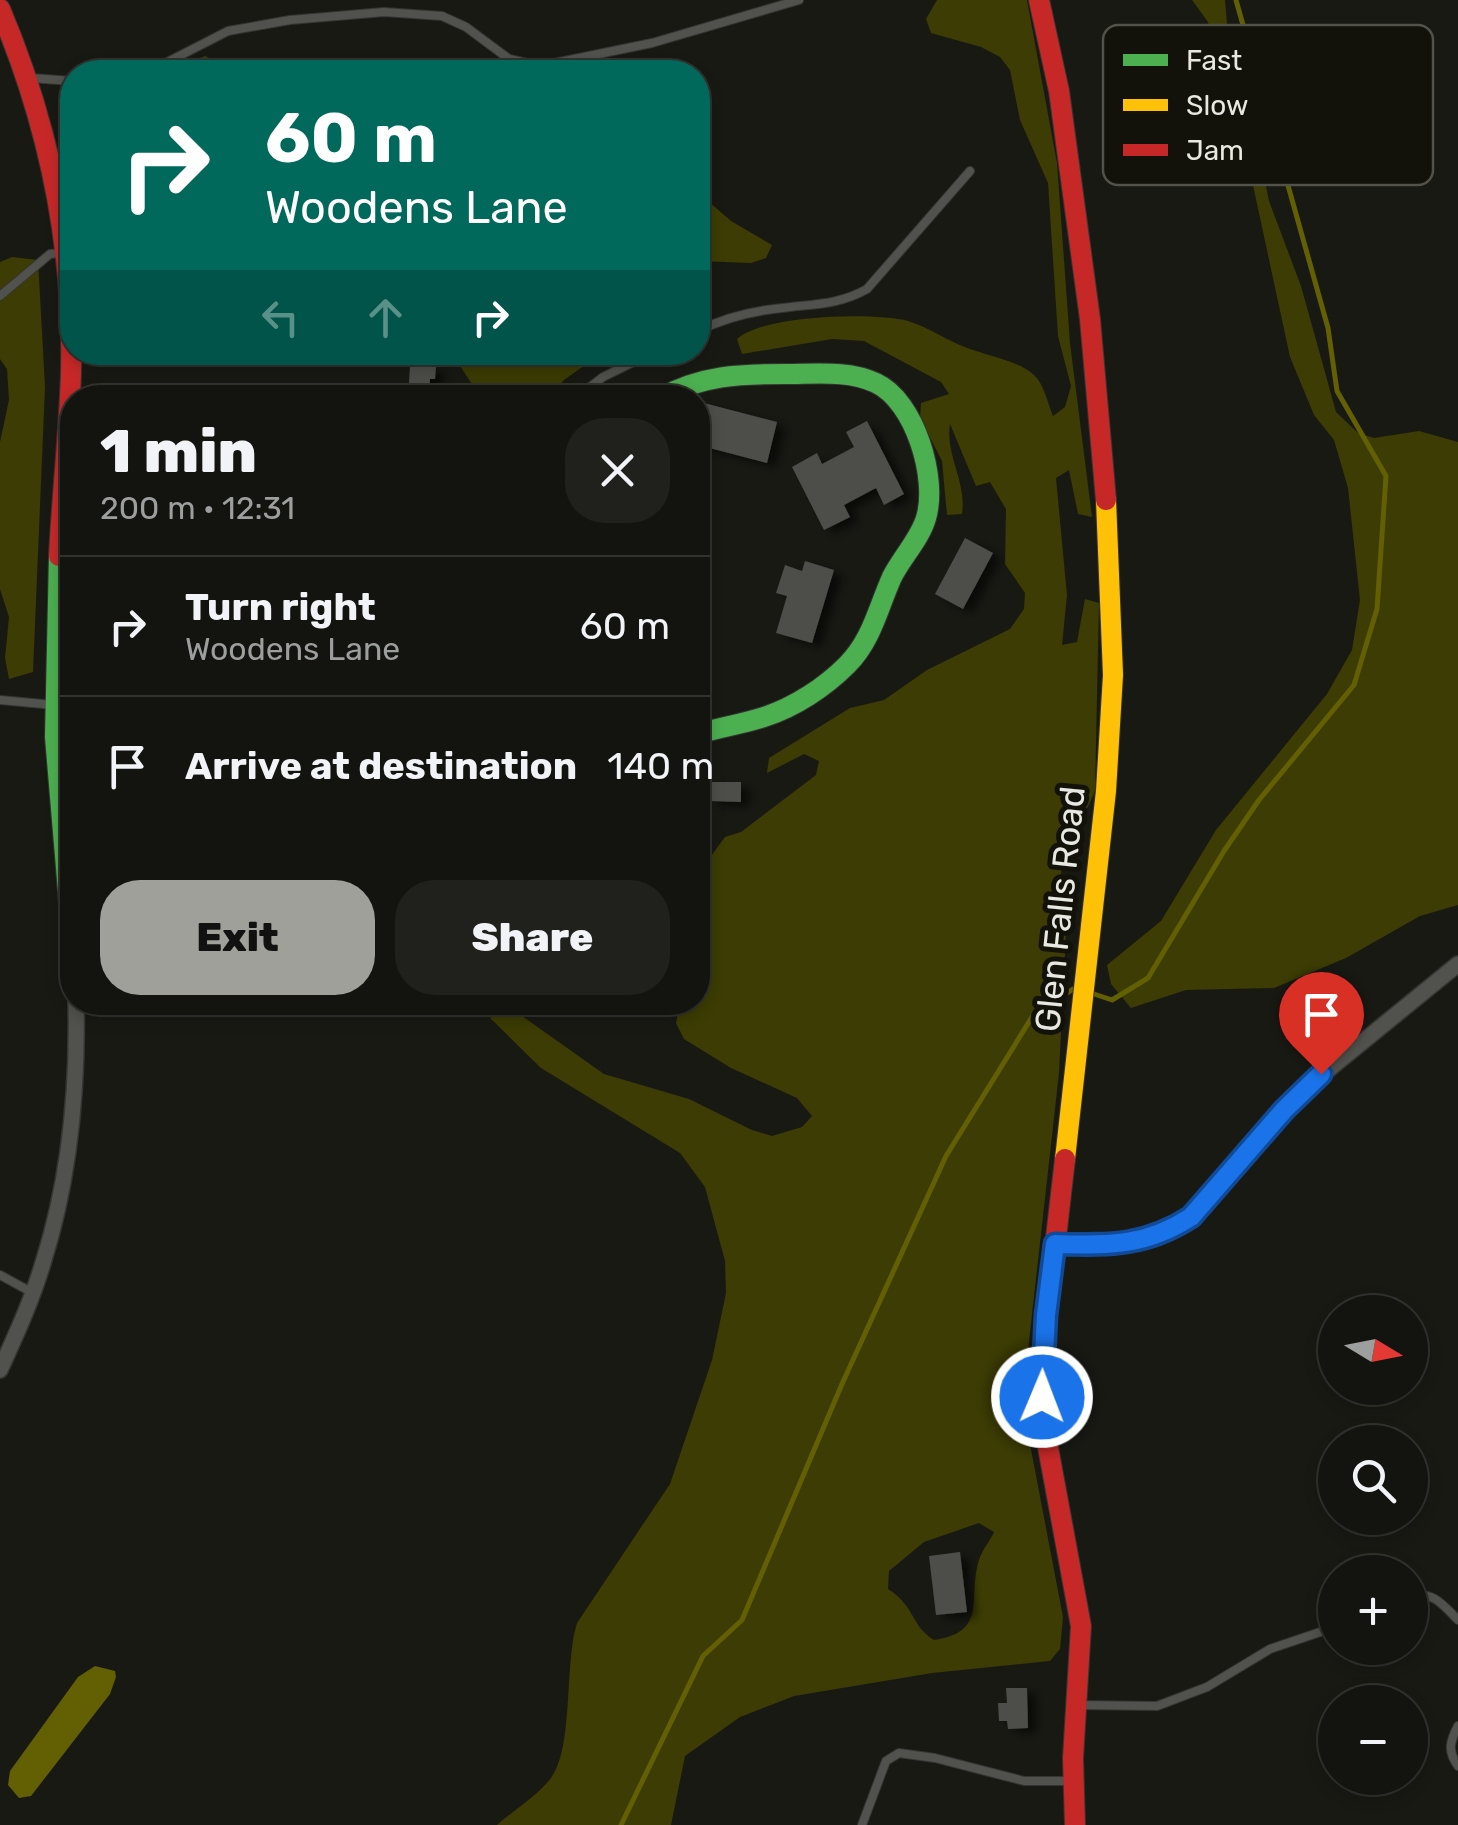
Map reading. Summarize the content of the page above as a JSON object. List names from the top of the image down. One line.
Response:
{"streets":{"street":["Glen Falls Road"]},"legend":["Fast","Slow","Jam"],"north":"right","page":{"turn":["60 m","Woodens Lane"],"heading":["1 min","200 m · 12:31"],"list":[{"name":"Turn right","note":"Woodens Lane","value":"60 m"},{"name":"Arrive at destination","value":"140 m"}],"buttons":["Exit","Share"],"map_buttons":["+","−"]}}
